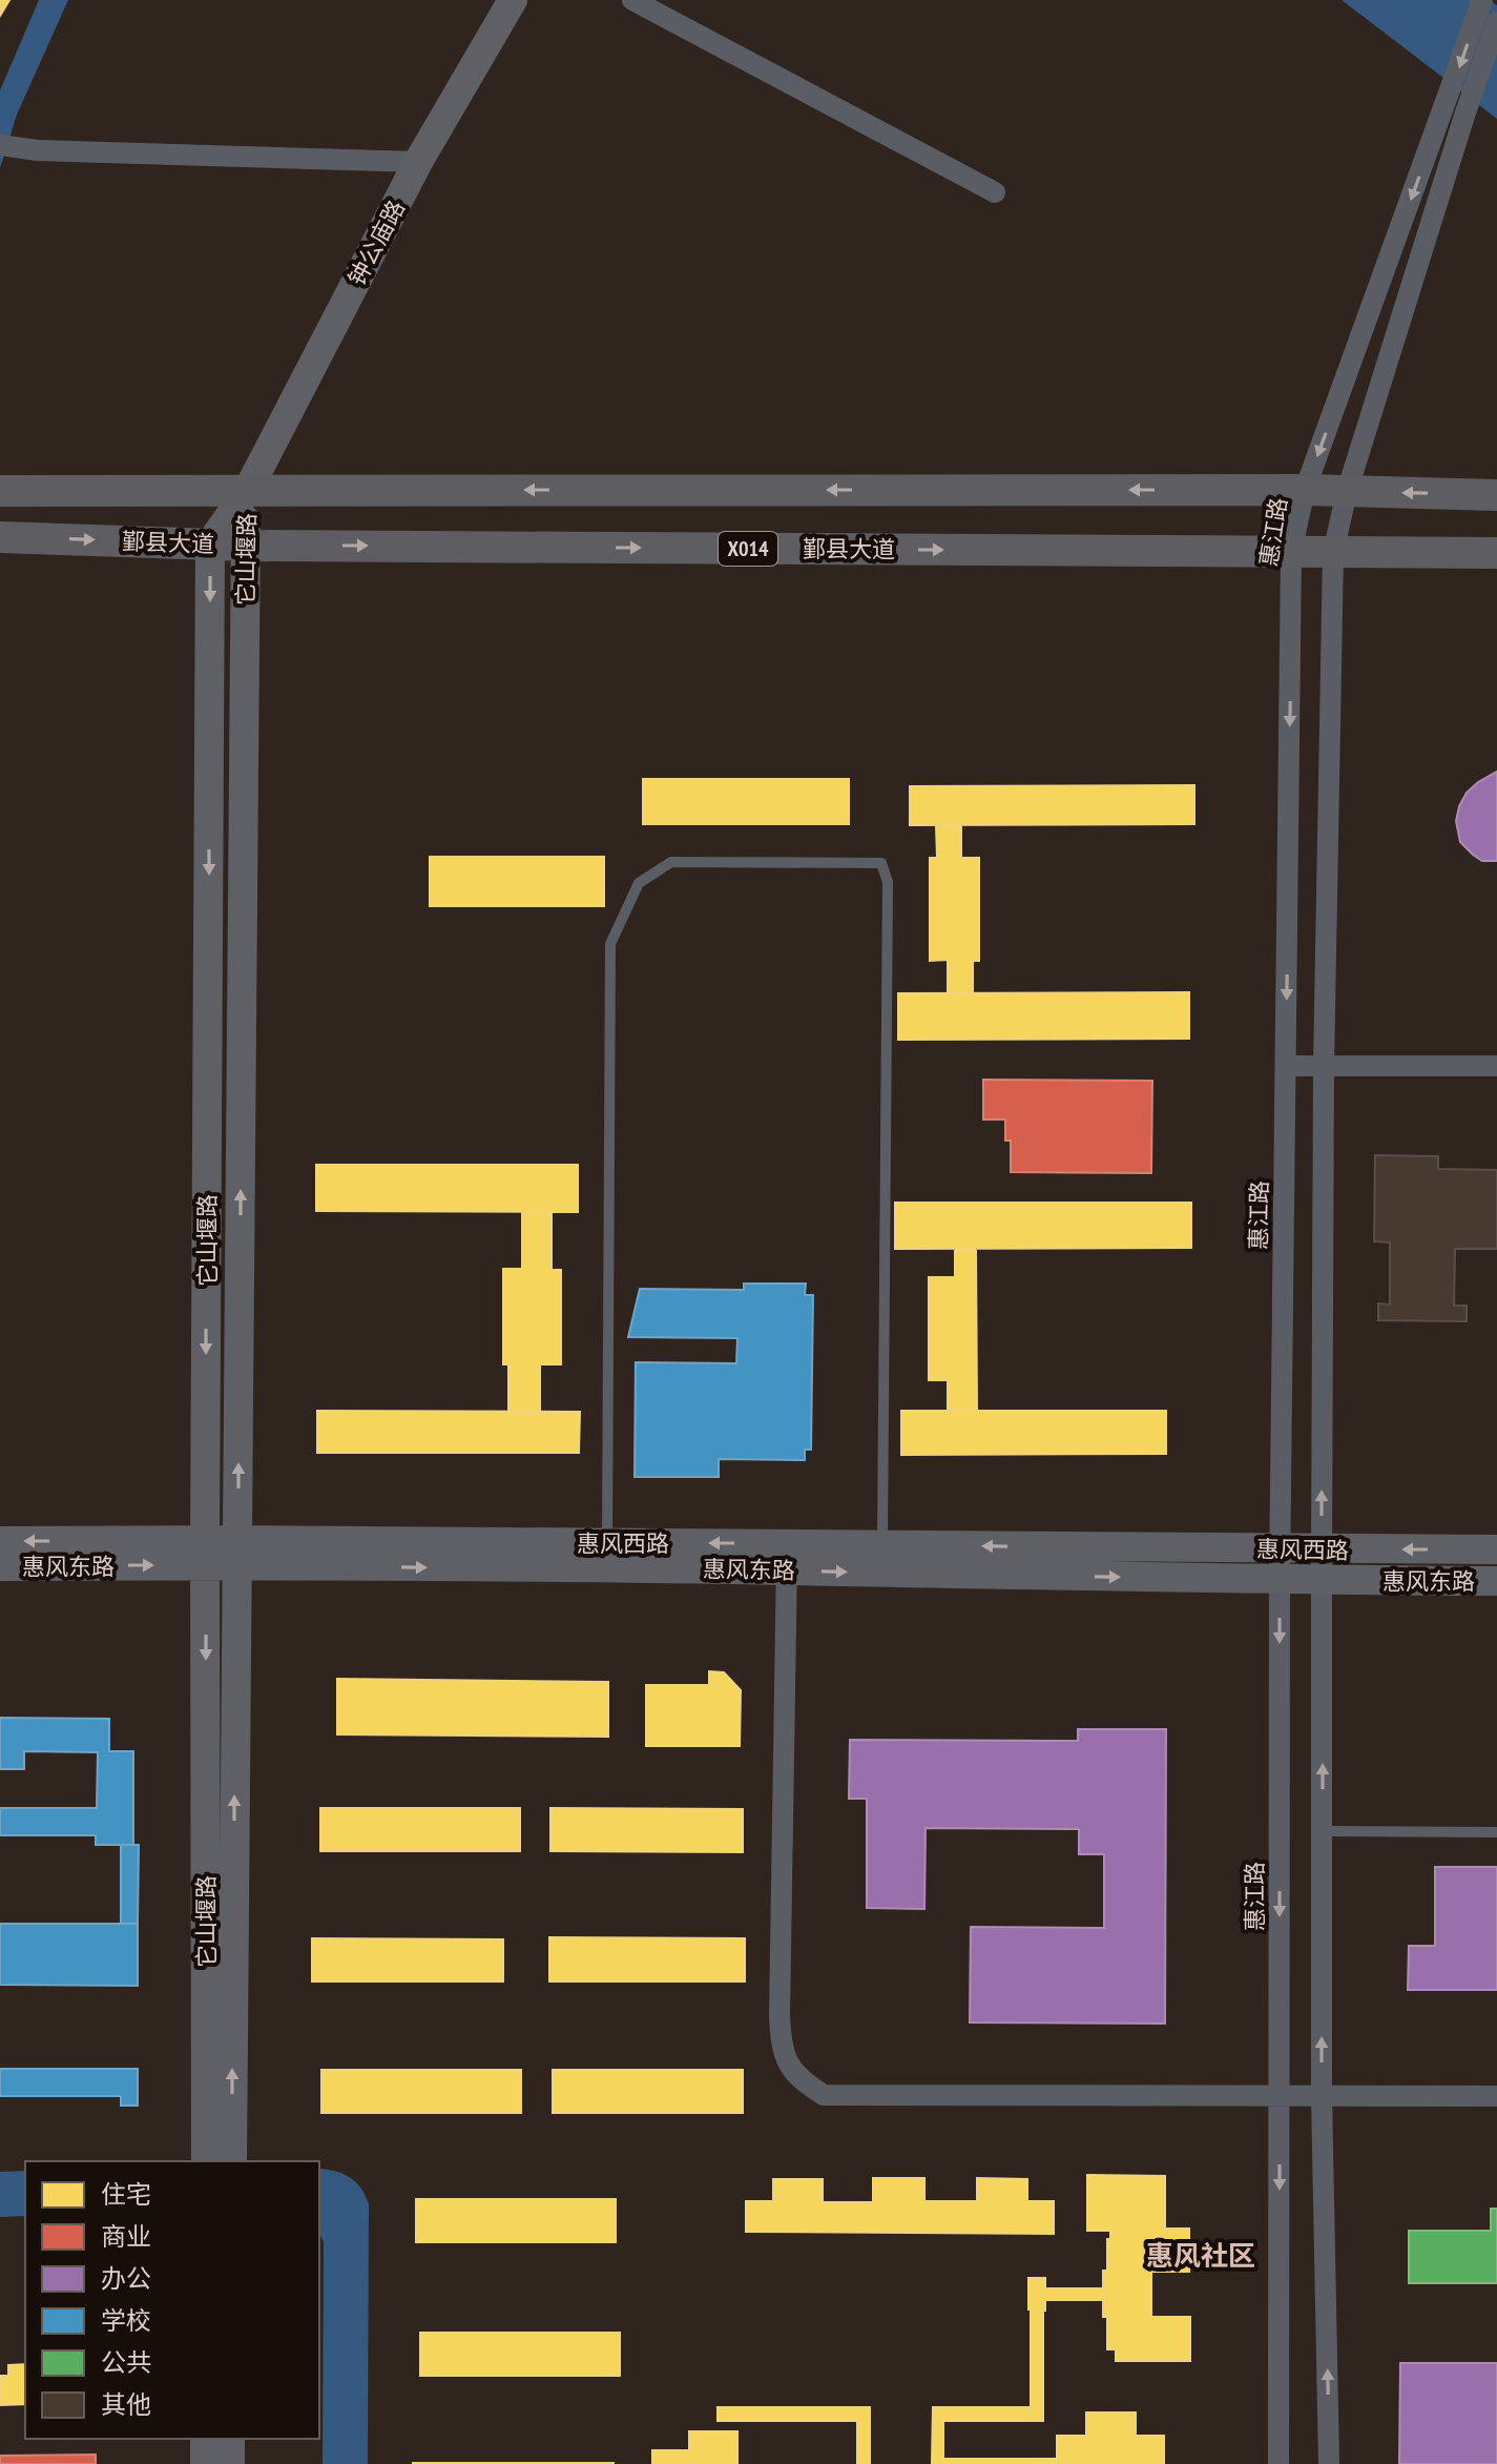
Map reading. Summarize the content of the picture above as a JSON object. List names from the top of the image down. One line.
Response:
{"streets":{"main road":["鄞县大道","X014"],"street":["钟公庙路","惠江路","它山堰路","惠风西路","惠风东路"]},"crossings":[["钟公庙路","它山堰路"],["惠江路","鄞县大道"],["惠江路","惠风西路"],["惠江路","惠风东路"],["鄞县大道","它山堰路"],["它山堰路","惠风东路"],["惠风西路","惠风东路"]],"one_way":["惠风西路"],"districts":["惠风社区"],"legend":["住宅","商业","办公","学校","公共","其他"]}
